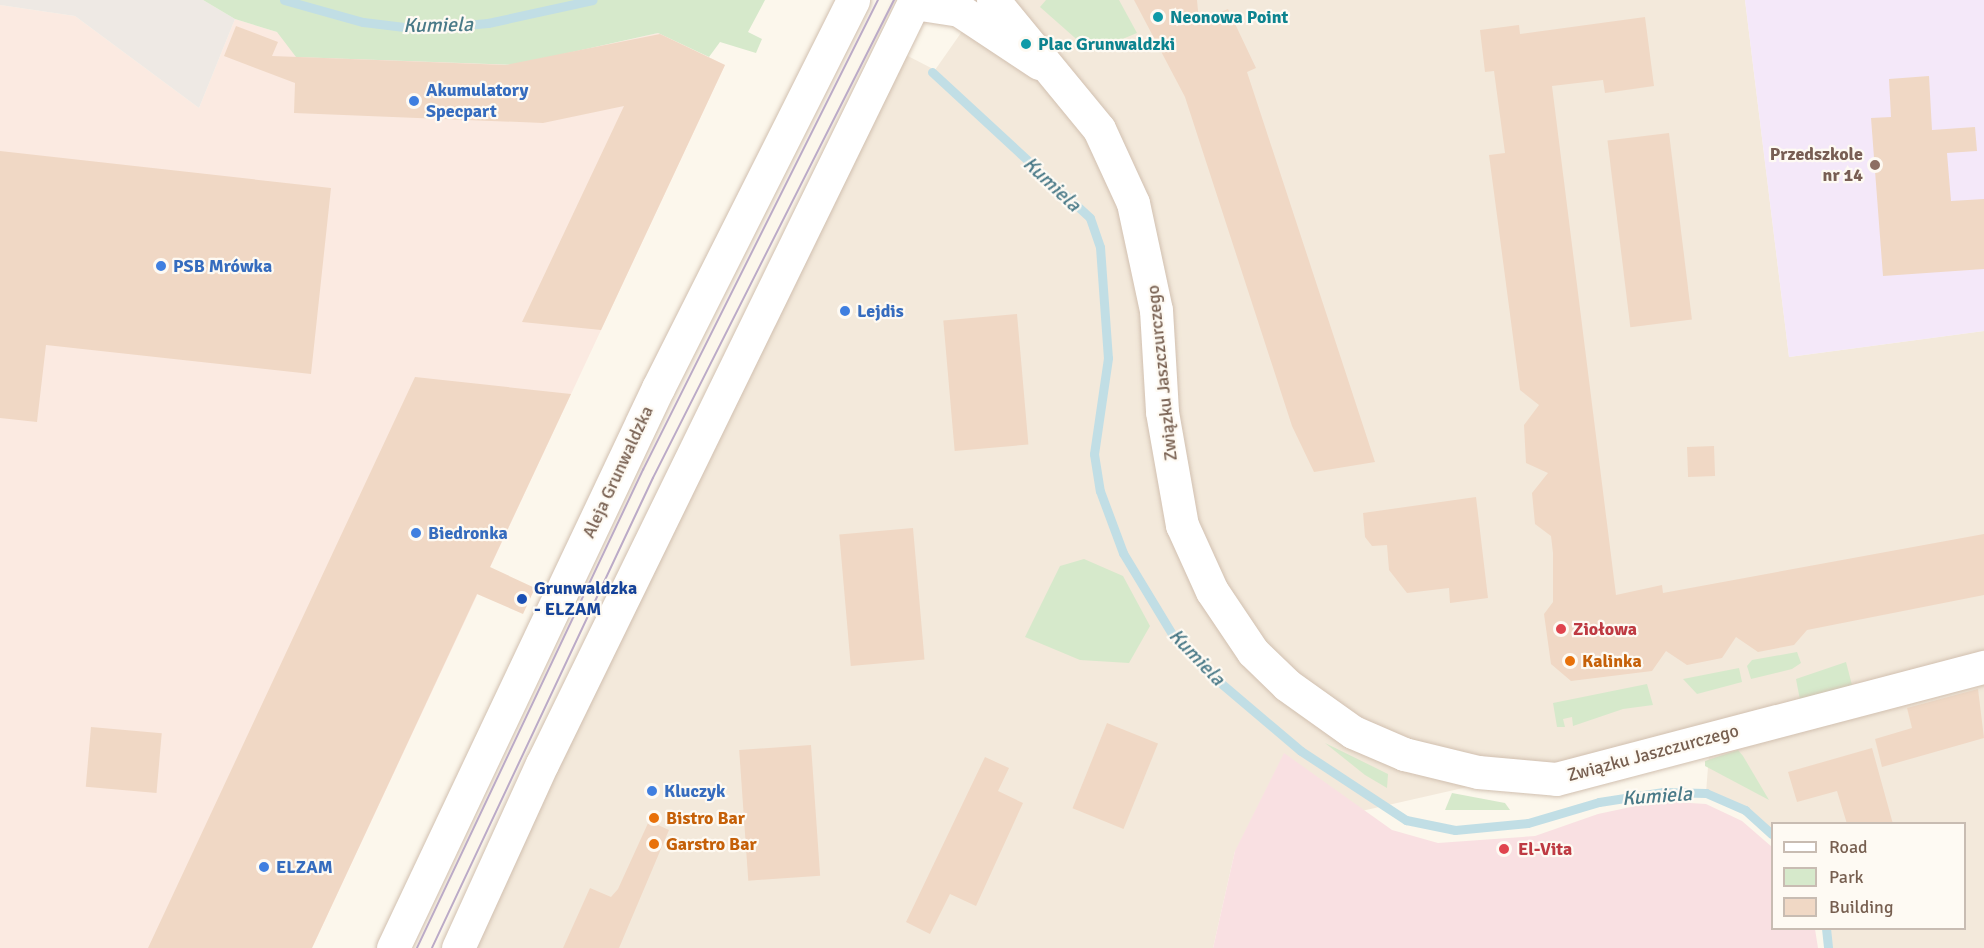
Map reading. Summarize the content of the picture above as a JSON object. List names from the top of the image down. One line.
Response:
{"streets":{"main road":["Związku Jaszczurczego","Aleja Grunwaldzka"]},"water":["Kumiela"],"places":["Neonowa Point","Plac Grunwaldzki","Akumulatory Specpart","Przedszkole nr 14","PSB Mrówka","Lejdis","Biedronka","Grunwaldzka - ELZAM","Ziołowa","Kalinka","Kluczyk","Bistro Bar","Garstro Bar","El-Vita","ELZAM"],"legend":["Road","Park","Building"]}
